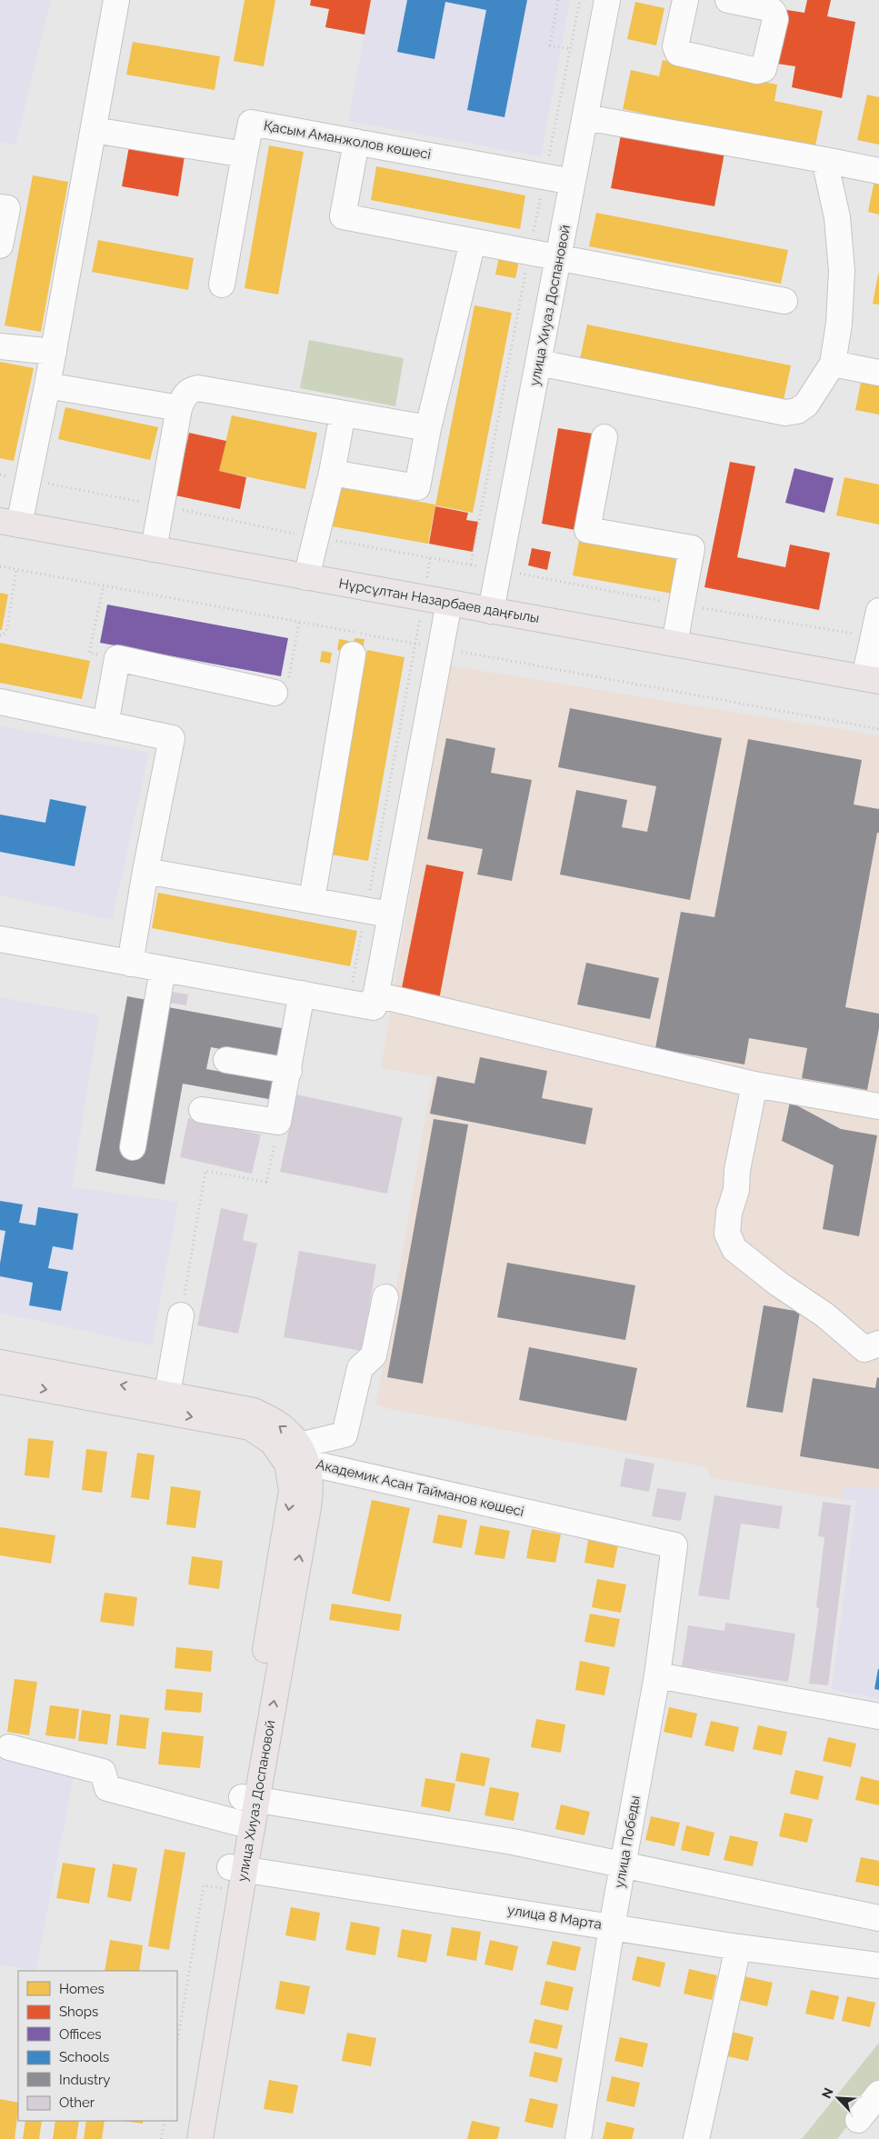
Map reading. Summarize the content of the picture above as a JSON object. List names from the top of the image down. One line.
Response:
{"streets":{"main road":["улица Хиуаз Доспановой","Нұрсұлтан Назарбаев даңғылы"],"street":["Қасым Аманжолов көшесі","Академик Асан Тайманов көшесі","улица Победы","улица 8 Марта"]},"crossings":[["Қасым Аманжолов көшесі","улица Хиуаз Доспановой"],["улица Хиуаз Доспановой","Нұрсұлтан Назарбаев даңғылы"],["улица Хиуаз Доспановой","Академик Асан Тайманов көшесі"],["улица Хиуаз Доспановой","улица 8 Марта"],["Академик Асан Тайманов көшесі","улица Победы"],["улица Победы","улица 8 Марта"]],"legend":["Homes","Shops","Offices","Schools","Industry","Other"],"north":"top left"}
